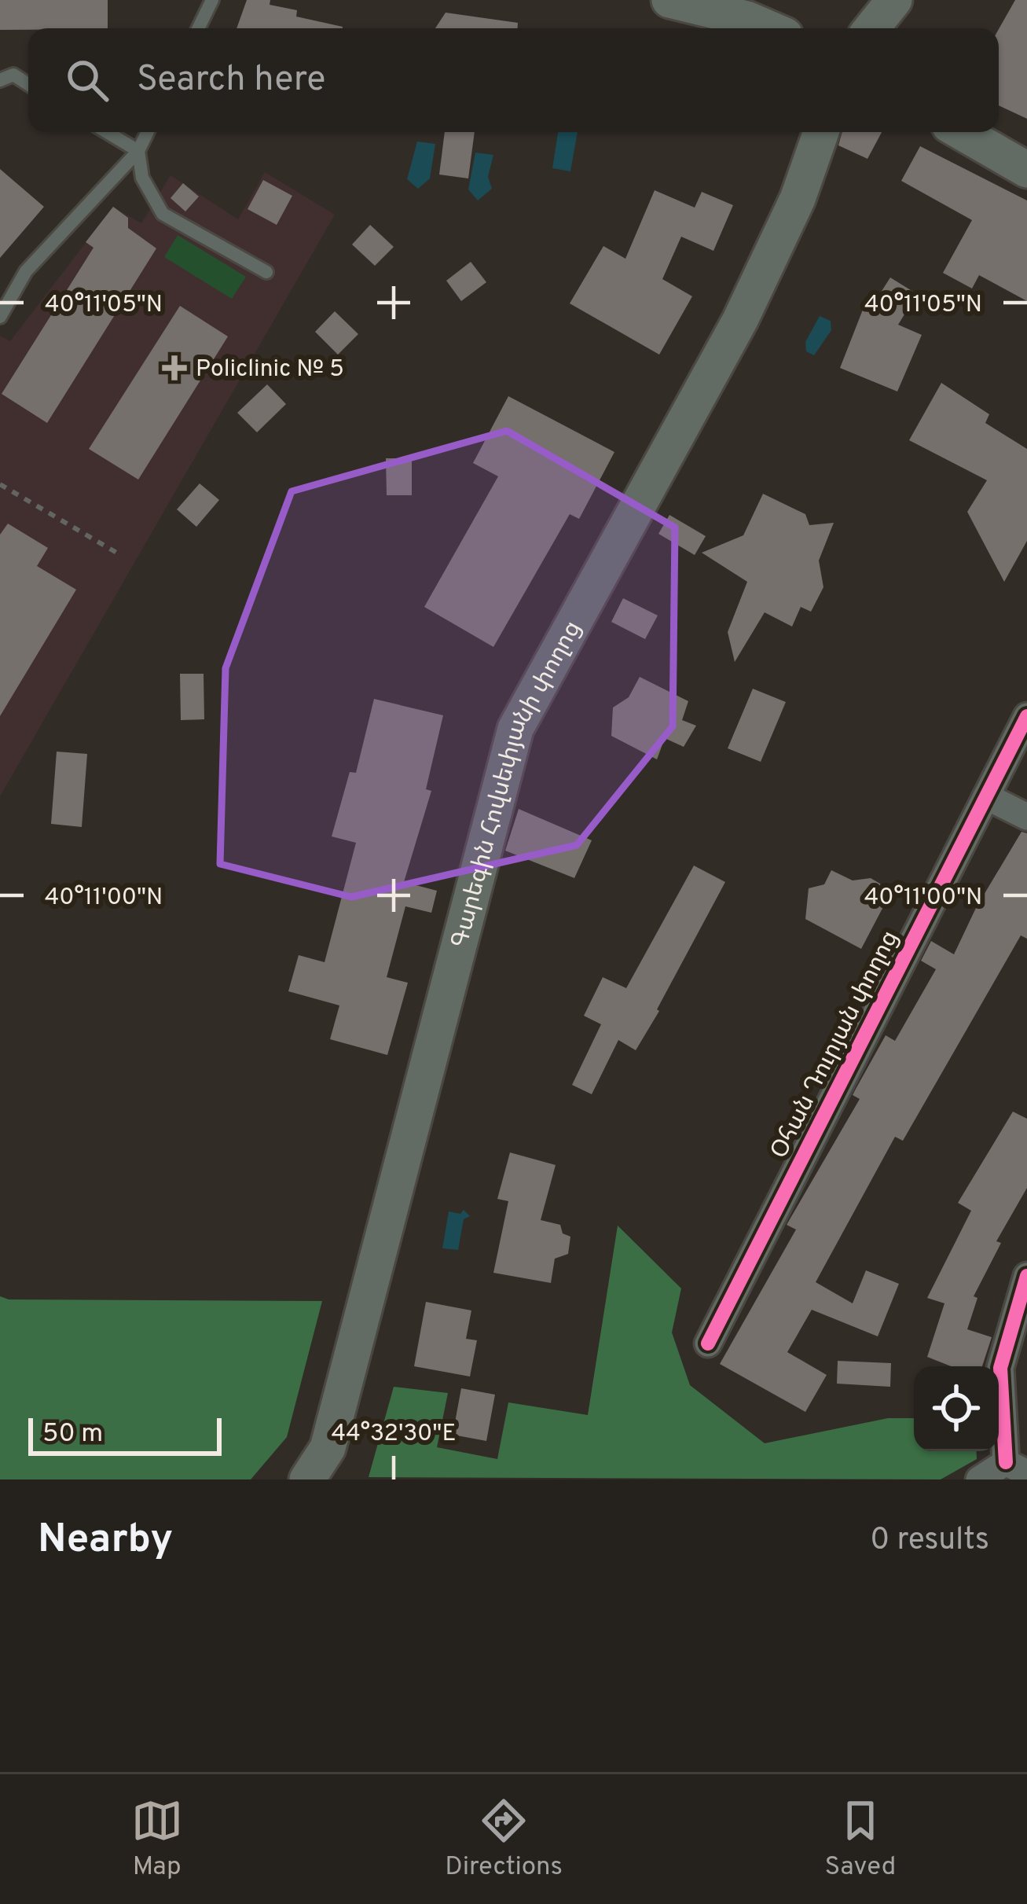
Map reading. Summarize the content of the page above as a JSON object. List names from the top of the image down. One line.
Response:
{"streets":{"main road":["Գարեգին Հովսեփյանի փողոց"],"street":["Օհան Դուրյան փողոց"]},"places":{"health":["Policlinic № 5"]},"scale_bar":"50 m","page":{"search":"Search here","scale":"50 m","heading":["Nearby","0 results"],"nav":["Map","Directions","Saved"]},"coordinates":["40°11'05\"N","40°11'00\"N","44°32'30\"E"]}
